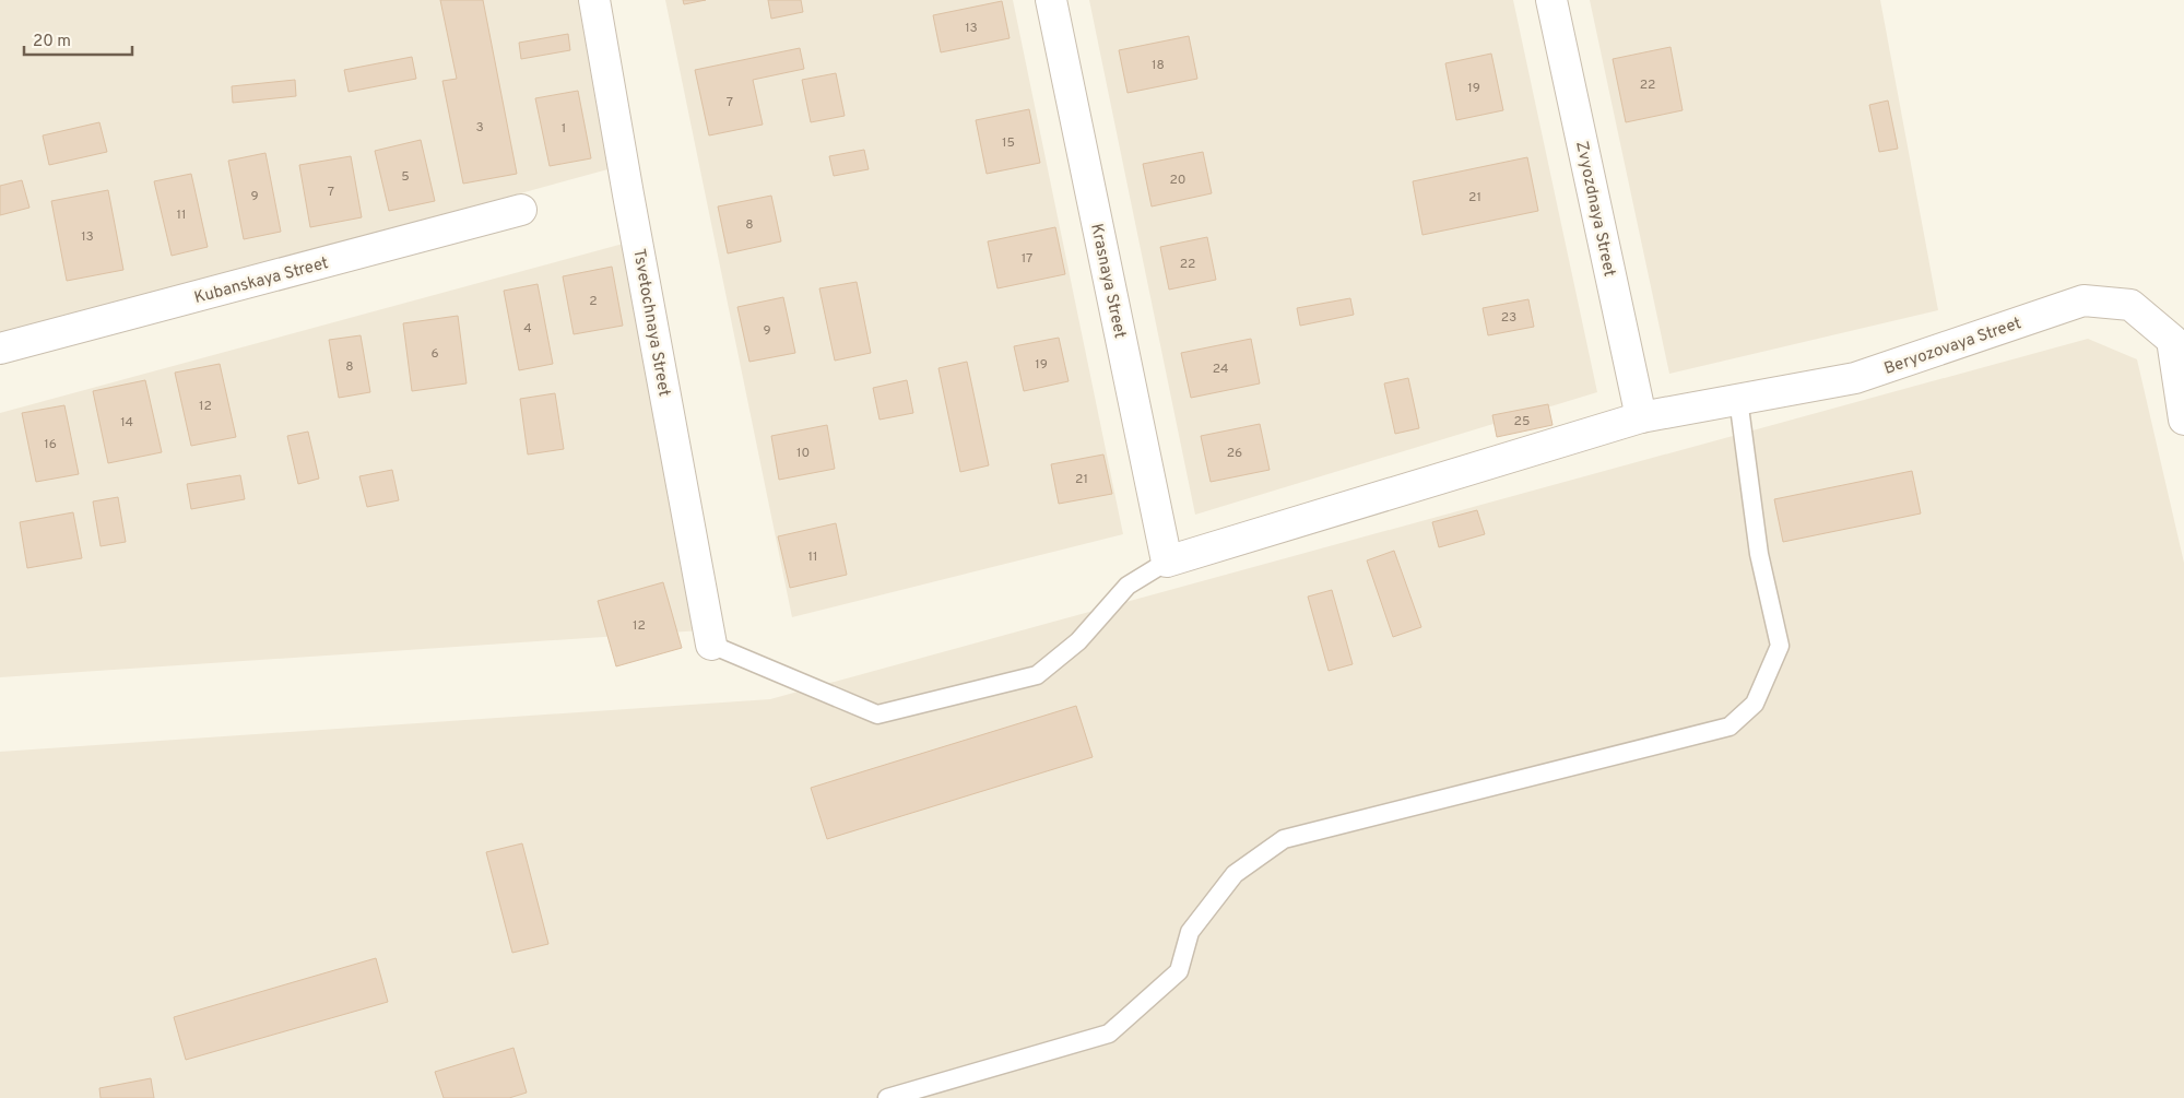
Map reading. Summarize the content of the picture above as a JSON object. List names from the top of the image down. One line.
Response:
{"streets":{"street":["Zvyozdnaya Street","Kubanskaya Street","Krasnaya Street","Tsvetochnaya Street","Beryozovaya Street"]},"crossings":[["Zvyozdnaya Street","Beryozovaya Street"],["Krasnaya Street","Beryozovaya Street"]],"house_numbers":["13","18","22","19","7","3","1","15","5","20","7","9","21","11","8","13","17","22","2","23","4","9","6","19","8","24","12","25","14","16","10","26","21","11","12"],"scale_bar":"20 m"}
